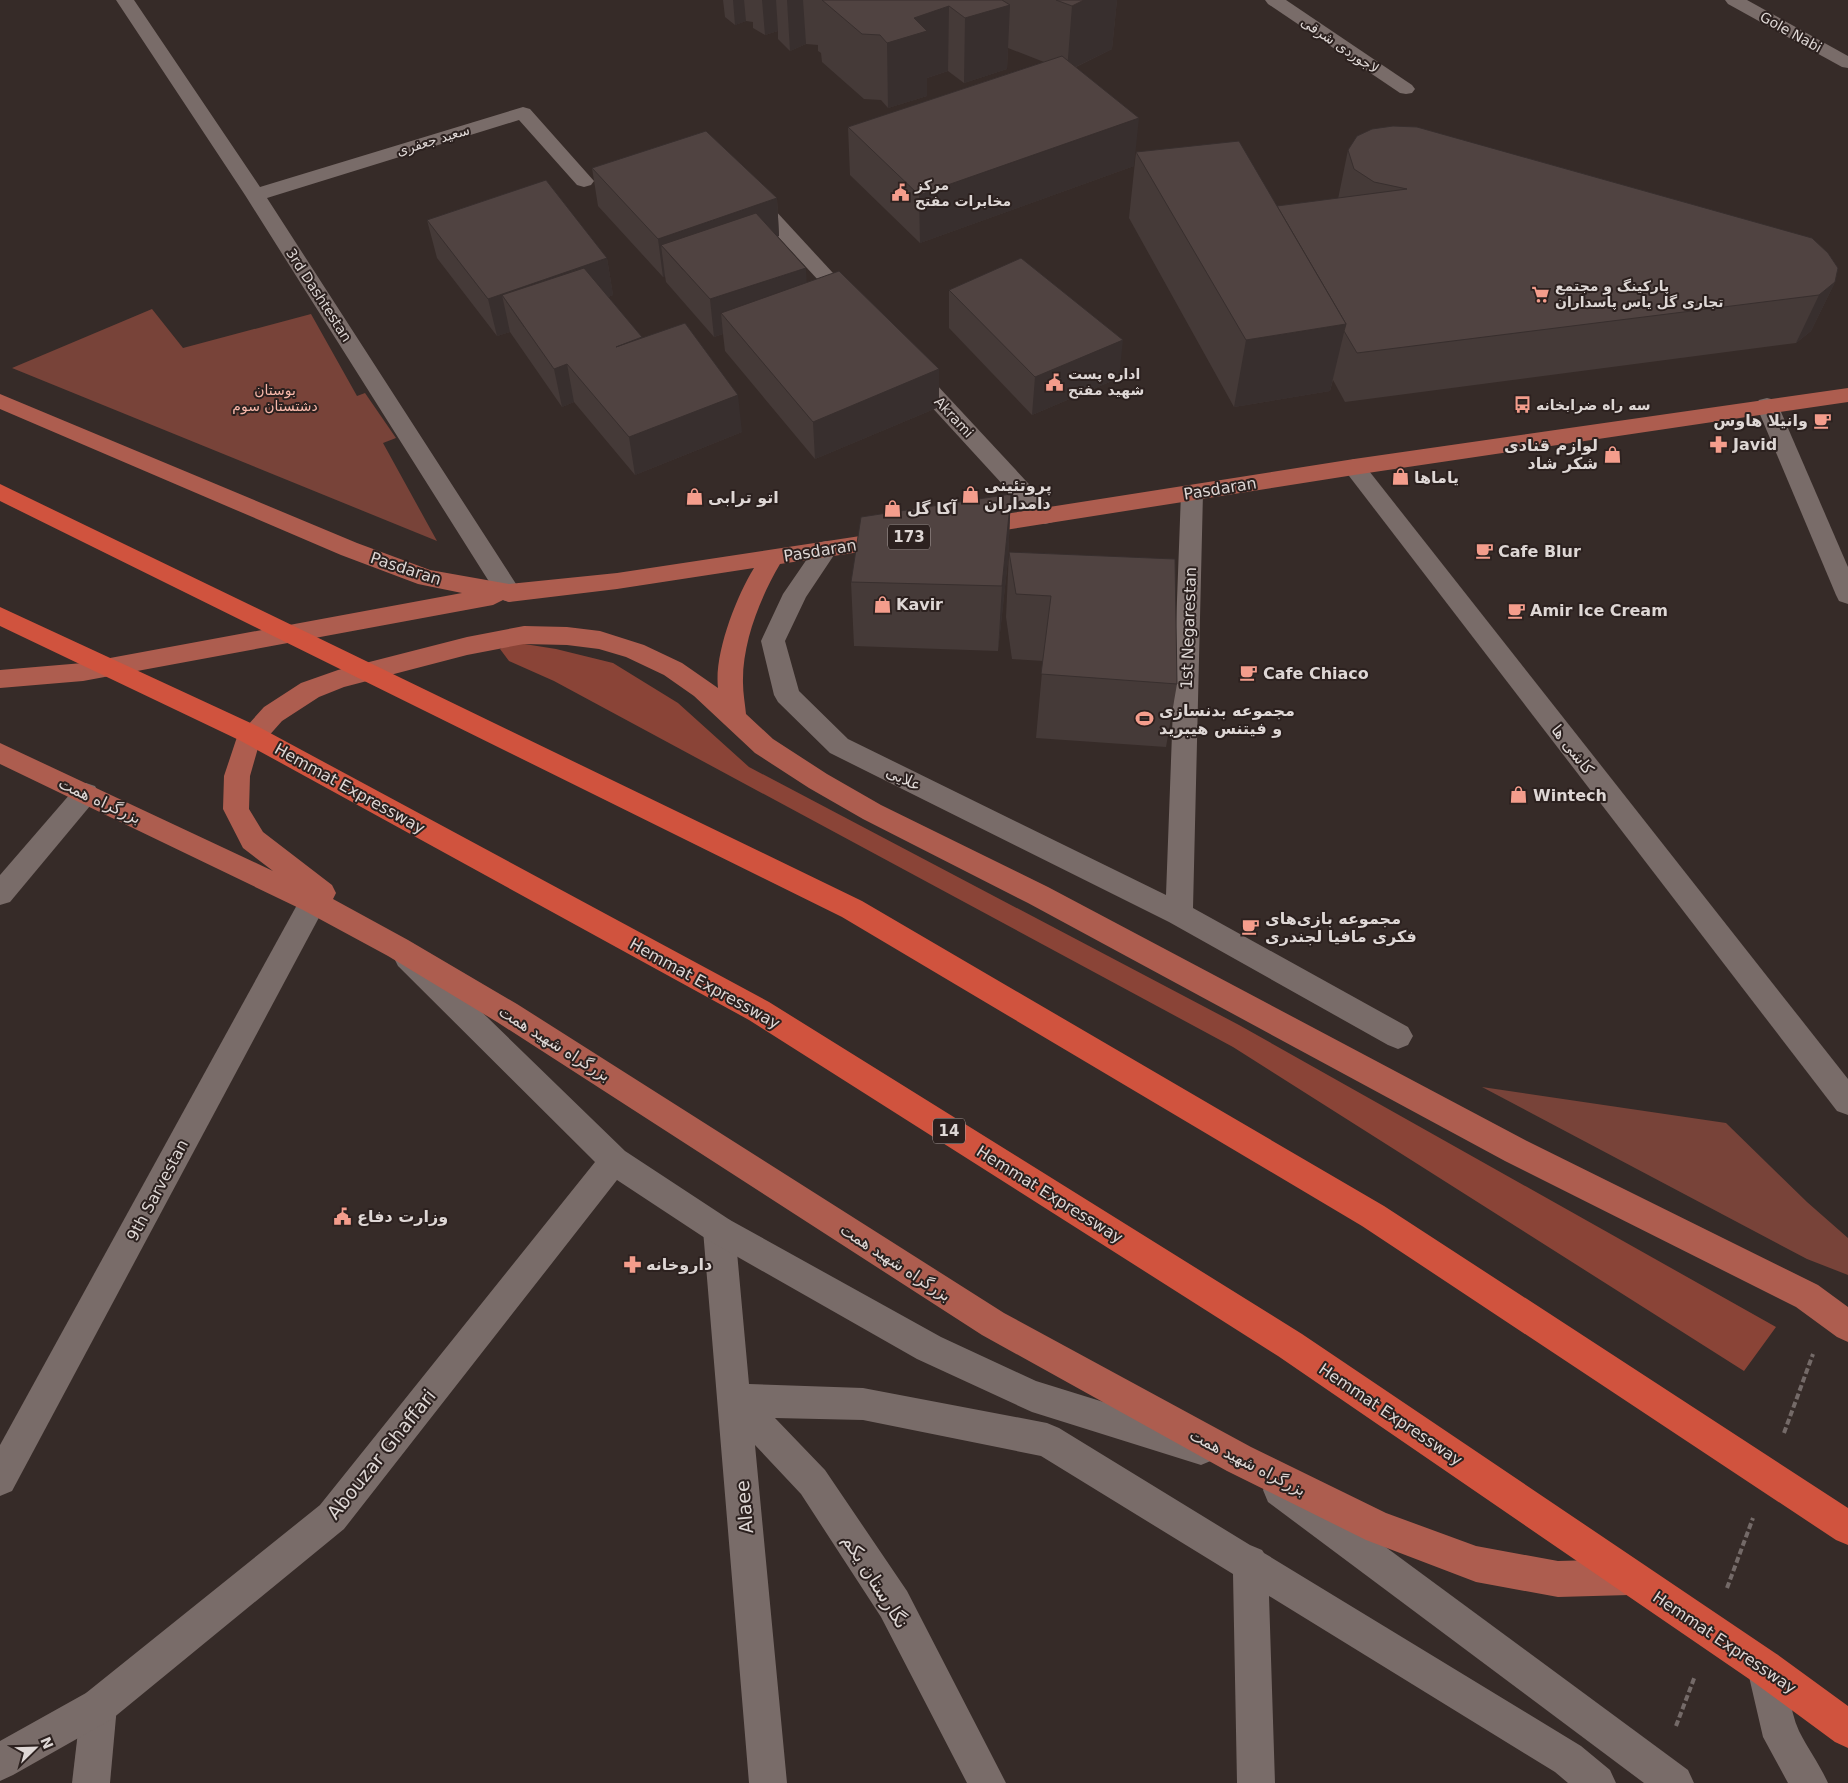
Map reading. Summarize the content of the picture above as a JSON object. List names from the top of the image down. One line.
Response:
{"streets":{"highway":["Hemmat Expressway","14"],"main road":["Pasdaran","173","بزرگراه همت","بزرگراه شهید همت"],"street":["Gole Nabi","لاجوردی شرقی","سعید جعفری","3rd Dashtestan","Akrami","1st Negarestan","کاشی ها","علایی","9th Sarvestan","Abouzar Ghaffari","Alaee","نگارستان یکم"]},"crossings":[["سعید جعفری","3rd Dashtestan"],["3rd Dashtestan","Pasdaran"],["Akrami","Pasdaran"],["Pasdaran","1st Negarestan"],["Pasdaran","کاشی ها"],["Pasdaran","علایی"],["1st Negarestan","علایی"],["Hemmat Expressway","بزرگراه شهید همت"],["بزرگراه همت","بزرگراه شهید همت"],["بزرگراه شهید همت","9th Sarvestan"],["Alaee","نگارستان یکم"]],"parks":["بوستان دشتستان سوم"],"places":{"public building":["مرکز مخابرات مفتح","اداره پست شهید مفتح","وزارت دفاع"],"supermarket":["پارکینگ و مجتمع تجاری گل یاس پاسداران"],"bus stop":["سه راه ضرابخانه"],"cafe":["وانیلا هاوس","Cafe Blur","Amir Ice Cream","Cafe Chiaco","مجموعه بازی‌های فکری مافیا لجندری"],"pharmacy":["Javid","داروخانه"],"shop":["لوازم قنادی شکر شاد","یاماها","پروتئینی دامداران","اتو ترابی","آکا گل","Kavir","Wintech"],"sports":["مجموعه بدنسازی و فیتنس هیبرید"]},"north":"top right"}
